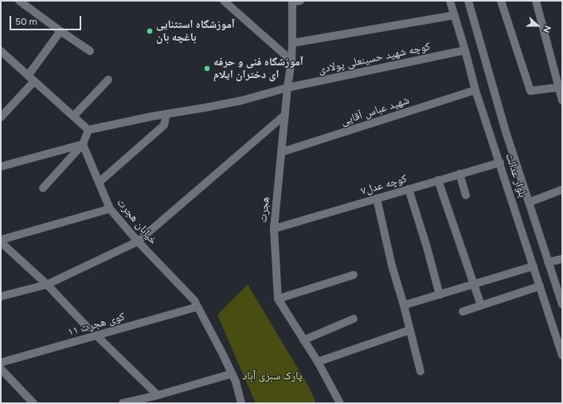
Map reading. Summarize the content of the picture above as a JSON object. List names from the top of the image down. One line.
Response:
{"streets":{"street":["کوچه شهید حسینعلی پولادی","شهید عباس آقایی","بلوار عدالت","کوچه عدل۷","هجرت","خیابان هجرت","کوی هجرت ۱۱"]},"crossings":[["کوچه شهید حسینعلی پولادی","بلوار عدالت"],["کوچه شهید حسینعلی پولادی","هجرت"],["شهید عباس آقایی","بلوار عدالت"],["شهید عباس آقایی","هجرت"],["بلوار عدالت","کوچه عدل۷"],["کوچه عدل۷","هجرت"],["خیابان هجرت","کوی هجرت ۱۱"]],"parks":["پارک سبزی آباد"],"places":["آموزشگاه استثنایی باغچه بان","آموزشگاه فنی و حرفه ای دختران ایلام"],"scale_bar":"50 m","north":"right"}
